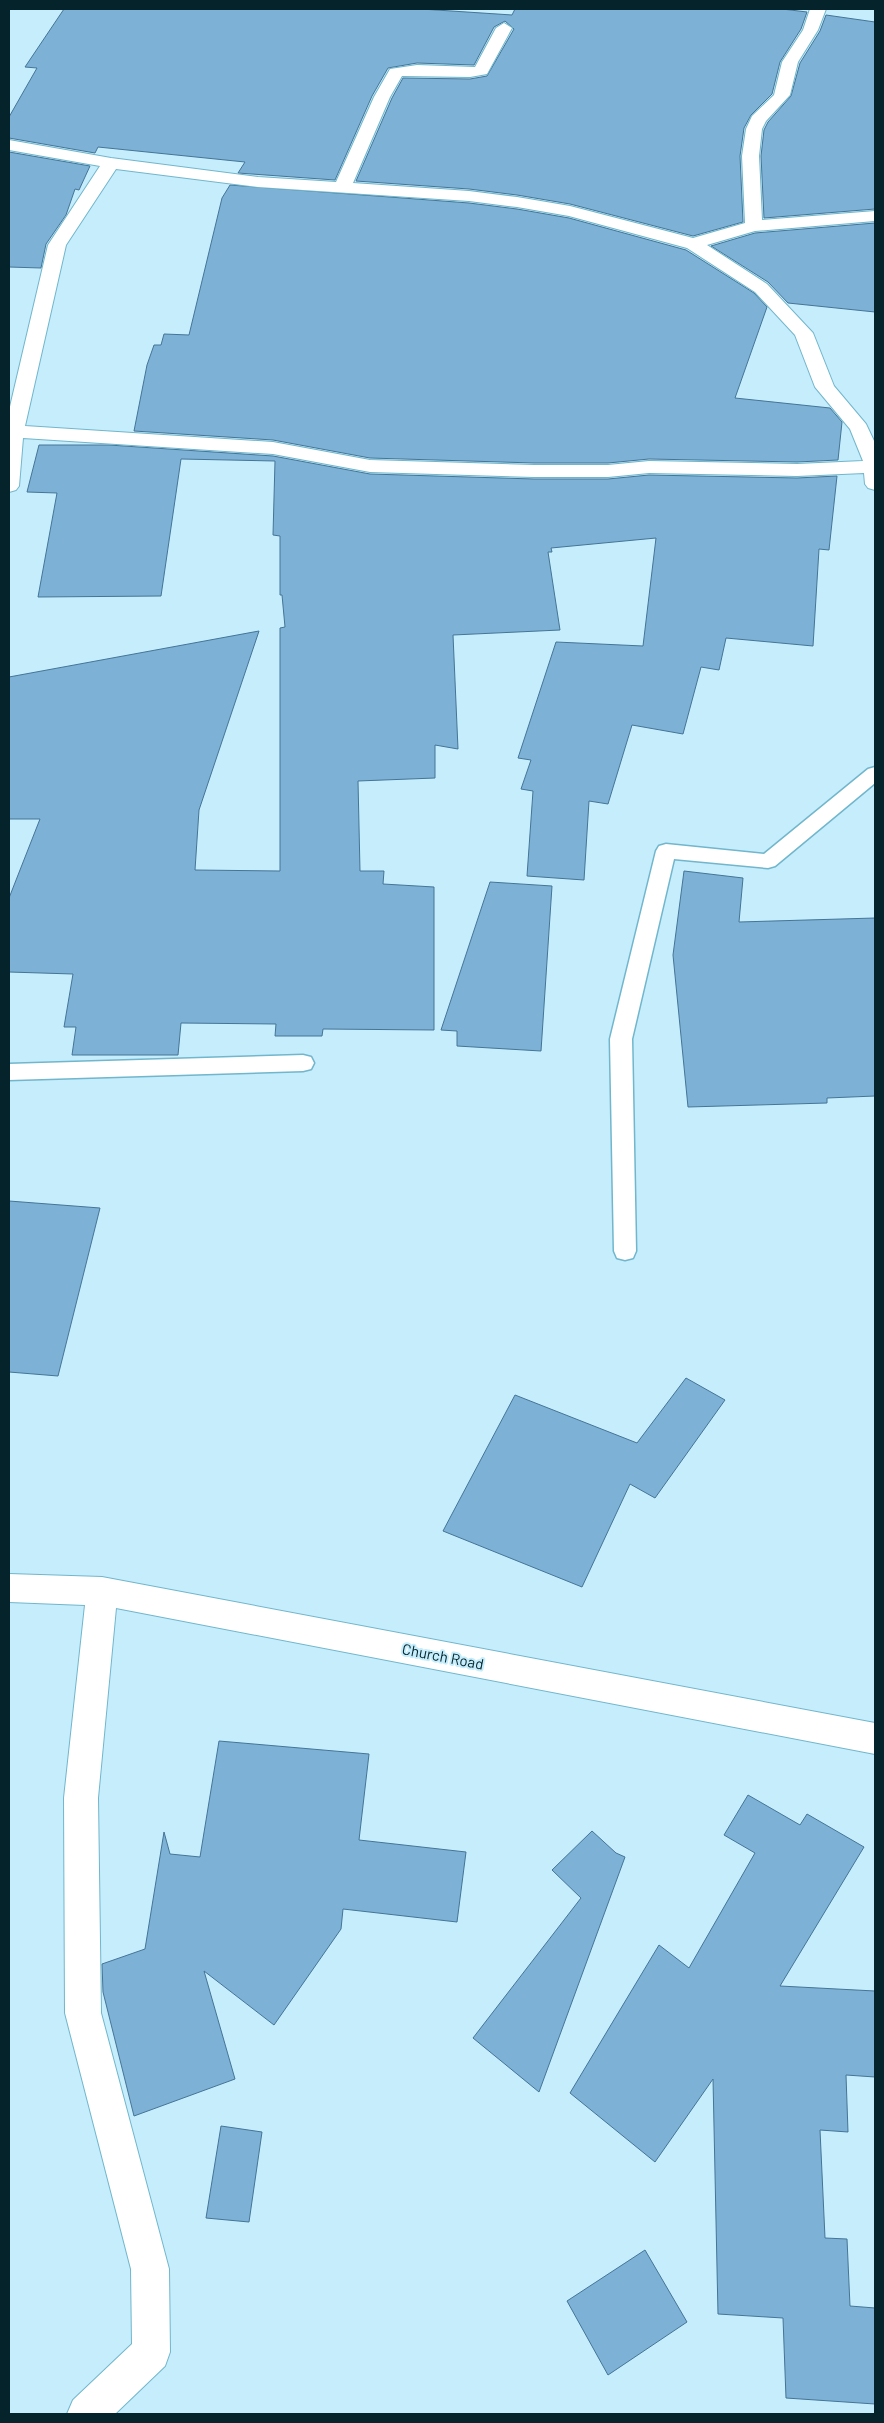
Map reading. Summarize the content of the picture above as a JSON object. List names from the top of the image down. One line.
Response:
{"streets":{"street":["Church Road"]}}
